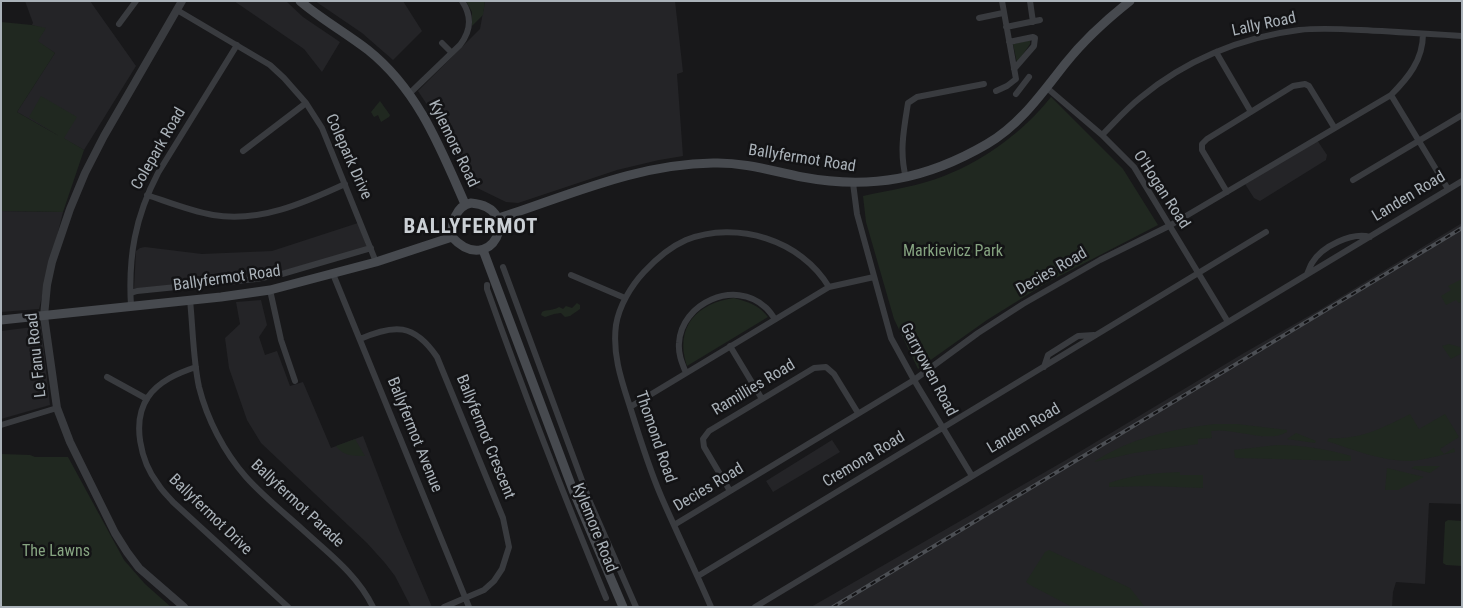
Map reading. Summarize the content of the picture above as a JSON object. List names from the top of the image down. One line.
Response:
{"streets":{"main road":["Kylemore Road","Ballyfermot Road"],"street":["Lally Road","Colepark Road","Colepark Drive","O'Hogan Road","Landen Road","Decies Road","Le Fanu Road","Garryowen Road","Ramillies Road","Ballyfermot Avenue","Ballyfermot Crescent","Thomond Road","Cremona Road","Ballyfermot Parade","Ballyfermot Drive"]},"crossings":[["Lally Road","O'Hogan Road"],["Lally Road","Decies Road"],["Kylemore Road","Ballyfermot Road"],["Colepark Road","Colepark Drive"],["Colepark Road","Ballyfermot Road"],["Colepark Drive","Ballyfermot Road"],["Colepark Drive","Le Fanu Road"],["Ballyfermot Road","O'Hogan Road"],["Ballyfermot Road","Le Fanu Road"],["Ballyfermot Road","Garryowen Road"],["Ballyfermot Road","Ballyfermot Avenue"],["Ballyfermot Road","Ballyfermot Parade"],["O'Hogan Road","Landen Road"],["O'Hogan Road","Decies Road"],["O'Hogan Road","Cremona Road"],["Landen Road","Garryowen Road"],["Decies Road","Garryowen Road"],["Decies Road","Ramillies Road"],["Decies Road","Thomond Road"],["Garryowen Road","Cremona Road"],["Ballyfermot Avenue","Ballyfermot Crescent"],["Thomond Road","Cremona Road"]],"districts":["BALLYFERMOT"],"parks":["Markievicz Park","The Lawns"]}
